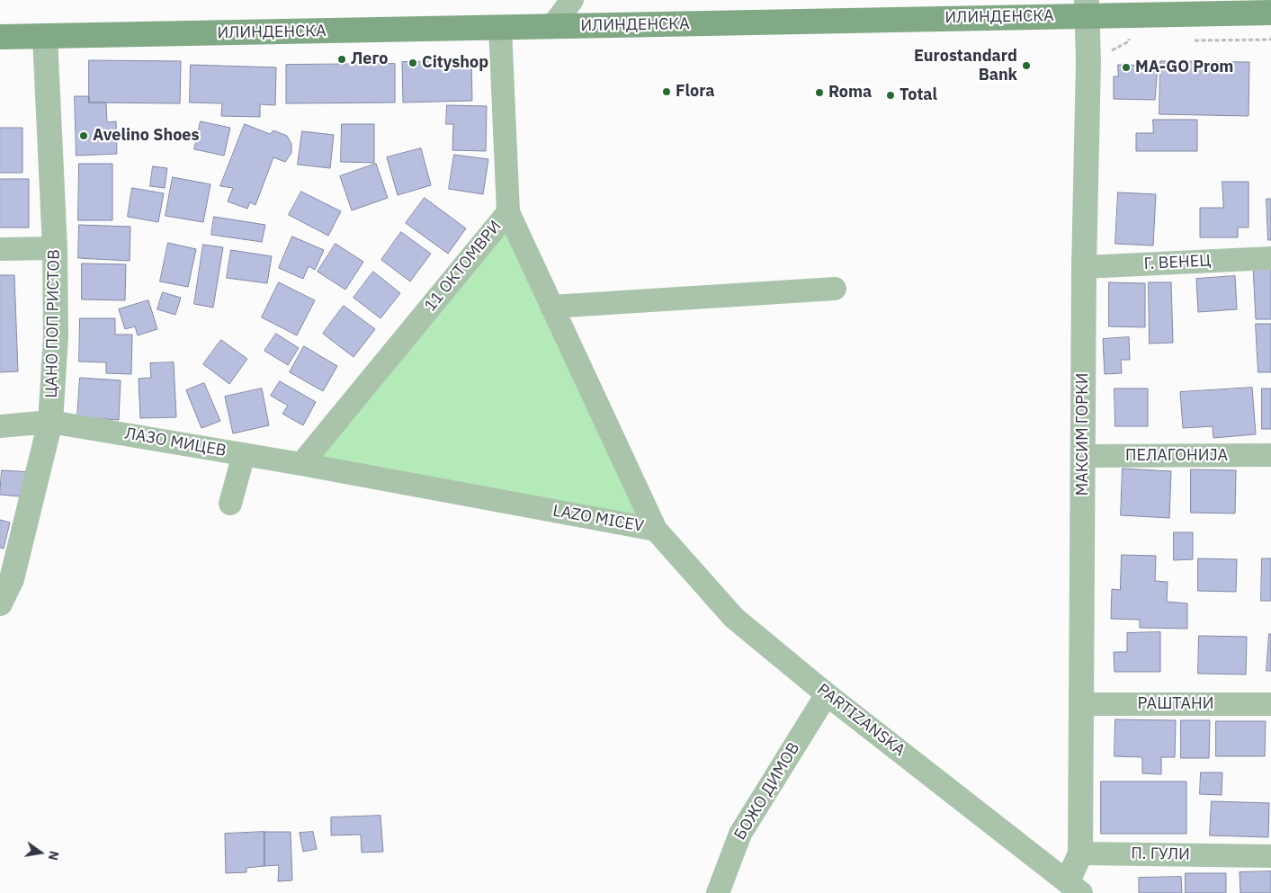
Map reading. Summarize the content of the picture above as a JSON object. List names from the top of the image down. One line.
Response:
{"streets":{"main road":["ИЛИНДЕНСКА"],"street":["Г. ВЕНЕЦ","11 ОКТОМВРИ","ЦАНО ПОП РИСТОВ","МАКСИМ ГОРКИ","ЛАЗО МИЦЕВ","ПЕЛАГОНИЈА","LAZO MICEV","РАШТАНИ","PARTIZANSKA","БОЖО ДИМОВ","П. ГУЛИ"]},"crossings":[["ИЛИНДЕНСКА","11 ОКТОМВРИ"],["ИЛИНДЕНСКА","ЦАНО ПОП РИСТОВ"],["ИЛИНДЕНСКА","МАКСИМ ГОРКИ"],["Г. ВЕНЕЦ","МАКСИМ ГОРКИ"],["11 ОКТОМВРИ","ЛАЗО МИЦЕВ"],["11 ОКТОМВРИ","LAZO MICEV"],["ЦАНО ПОП РИСТОВ","ЛАЗО МИЦЕВ"],["МАКСИМ ГОРКИ","ПЕЛАГОНИЈА"],["МАКСИМ ГОРКИ","РАШТАНИ"],["МАКСИМ ГОРКИ","П. ГУЛИ"],["ЛАЗО МИЦЕВ","LAZO MICEV"],["LAZO MICEV","PARTIZANSKA"],["PARTIZANSKA","БОЖО ДИМОВ"]],"places":["Лего","Cityshop","Eurostandard Bank","MA-GO Prom","Flora","Roma","Total","Avelino Shoes"],"north":"right"}
